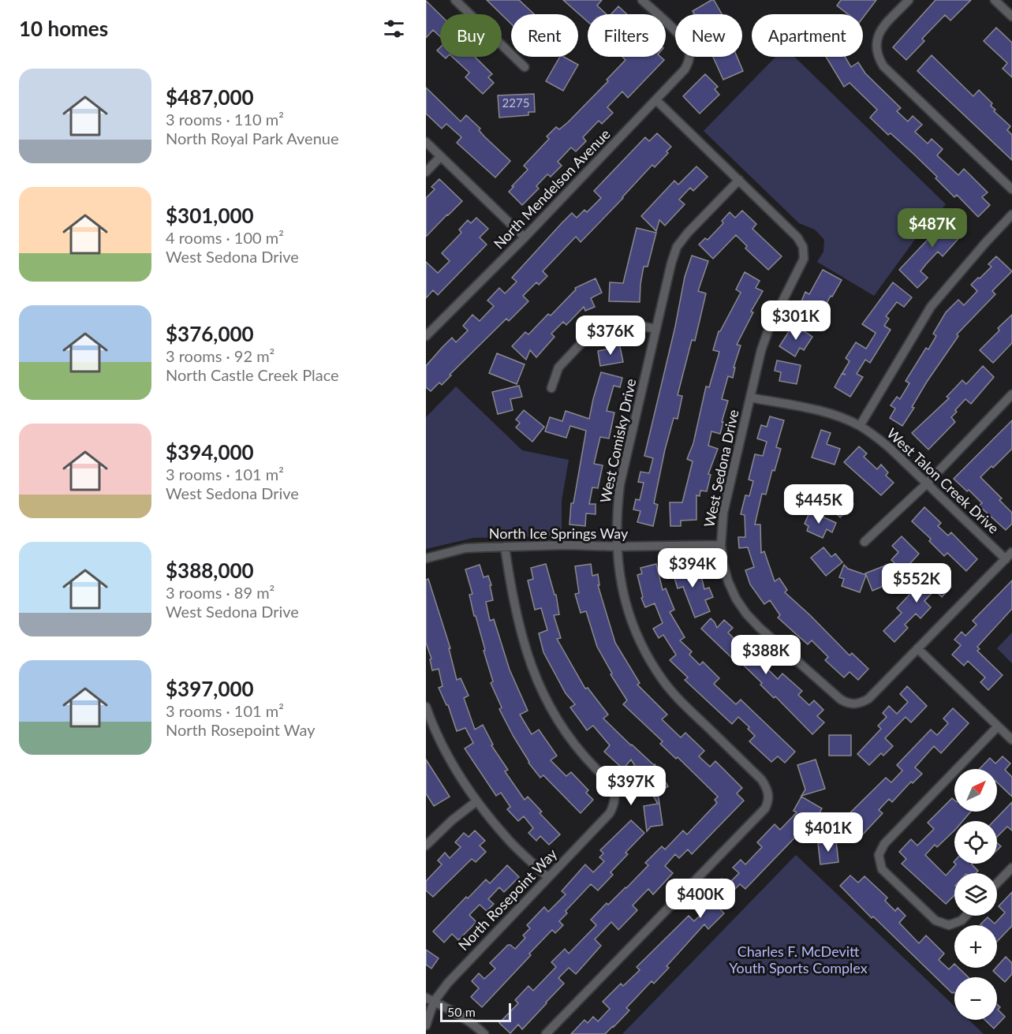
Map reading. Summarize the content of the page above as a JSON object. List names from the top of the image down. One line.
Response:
{"streets":{"street":["North Mendelson Avenue","West Comisky Drive","West Sedona Drive","West Talon Creek Drive","North Ice Springs Way","North Rosepoint Way"]},"crossings":[["West Comisky Drive","West Sedona Drive"],["West Comisky Drive","North Ice Springs Way"],["West Sedona Drive","West Talon Creek Drive"],["West Sedona Drive","North Ice Springs Way"],["North Ice Springs Way","North Rosepoint Way"]],"parks":["Charles F. McDevitt Youth Sports Complex"],"house_numbers":["2275"],"scale_bar":"50 m","north":"top right","page":{"heading":"10 homes","chip":["Buy","Rent","Filters","New","Apartment"],"list":[{"name":"$487,000","note":"3 rooms · 110 m² · North Royal Park Avenue"},{"name":"$301,000","note":"4 rooms · 100 m² · West Sedona Drive"},{"name":"$376,000","note":"3 rooms · 92 m² · North Castle Creek Place"},{"name":"$394,000","note":"3 rooms · 101 m² · West Sedona Drive"},{"name":"$388,000","note":"3 rooms · 89 m² · West Sedona Drive"},{"name":"$397,000","note":"3 rooms · 101 m² · North Rosepoint Way"}],"price":["$487K","$301K","$376K","$445K","$394K","$552K","$388K","$397K","$401K","$400K"],"map_buttons":["+","−"],"scale":"50 m"}}
